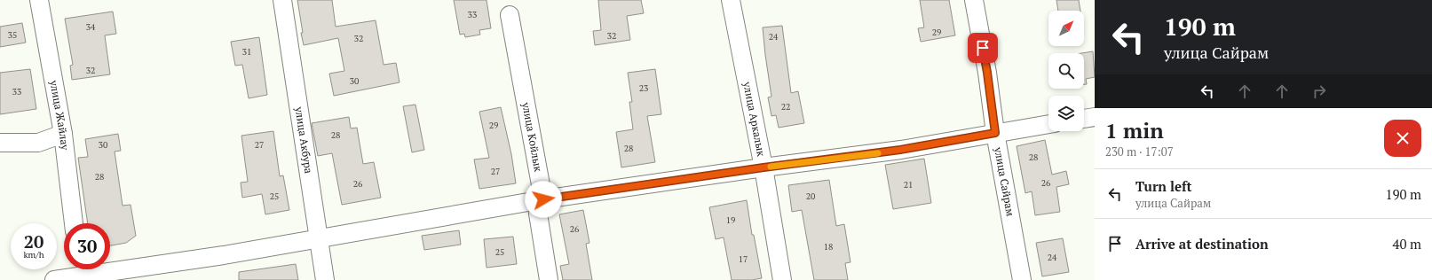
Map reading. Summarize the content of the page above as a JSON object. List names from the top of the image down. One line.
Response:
{"streets":{"street":["улица Жайлау","улица Аркалык","улица Койлык","улица Акбура","улица Сайрам"]},"house_numbers":["33","34","29","35","32","24","32","31","32","30","23","33","22","29","28","30","27","28","28","27","28","26","26","21","25","20","19","26","18","25","24","17"],"north":"top right","page":{"turn":["190 m","улица Сайрам"],"heading":["1 min","230 m · 17:07"],"list":[{"name":"Turn left","note":"улица Сайрам","value":"190 m"},{"name":"Arrive at destination","value":"40 m"}],"speed":"20 km/h","limit":"30"}}
